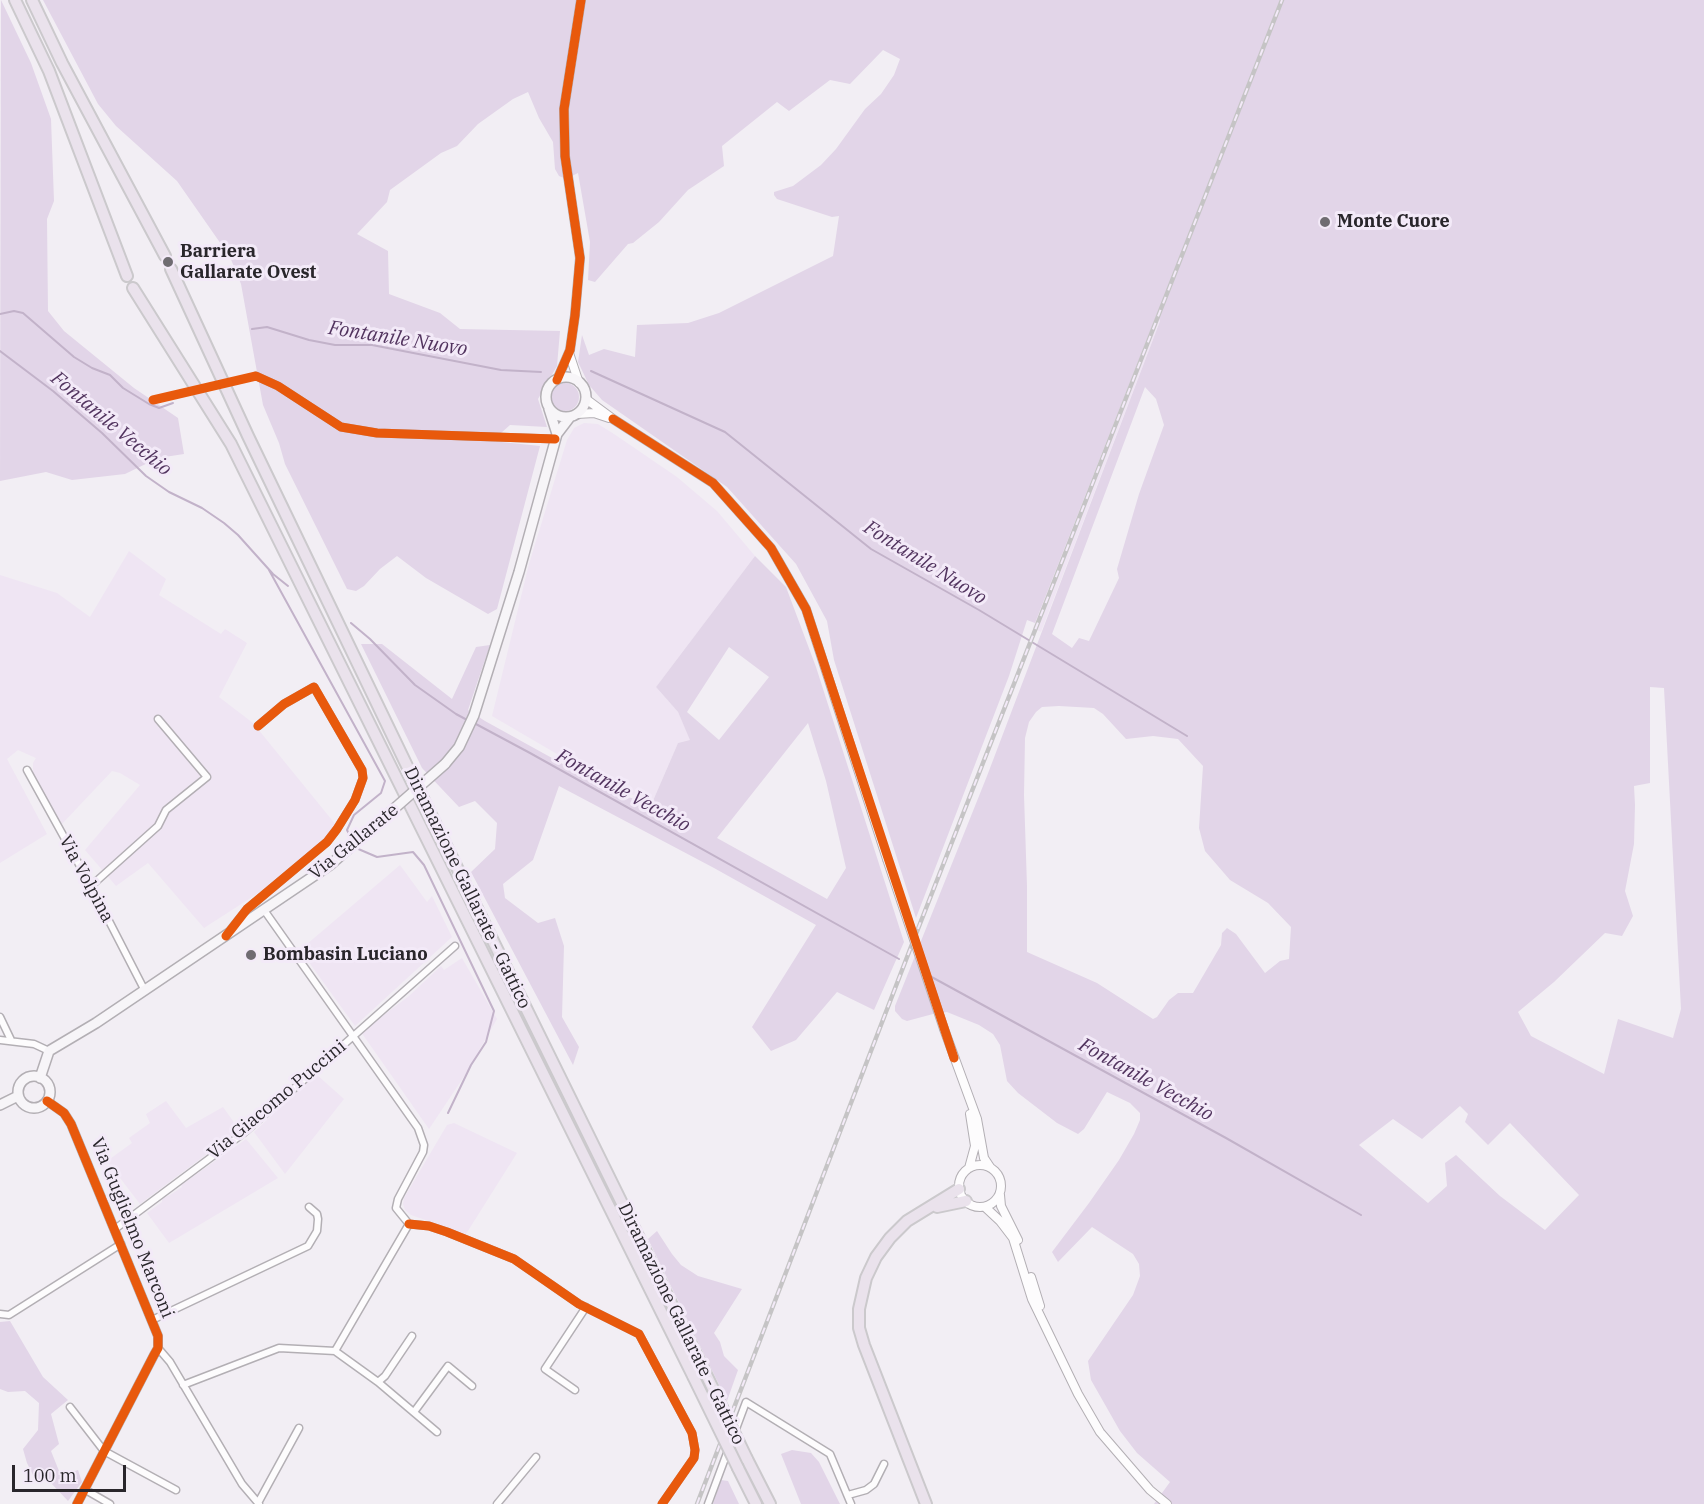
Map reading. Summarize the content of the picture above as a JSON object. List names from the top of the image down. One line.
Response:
{"streets":{"highway":["Diramazione Gallarate - Gattico"],"main road":["Via Gallarate"],"street":["Via Volpina","Via Giacomo Puccini","Via Guglielmo Marconi"]},"crossings":[["Via Gallarate","Via Volpina"],["Via Gallarate","Via Giacomo Puccini"],["Via Giacomo Puccini","Via Guglielmo Marconi"]],"water":["Fontanile Nuovo","Fontanile Vecchio"],"places":["Monte Cuore","Barriera Gallarate Ovest","Bombasin Luciano"],"scale_bar":"100 m"}
